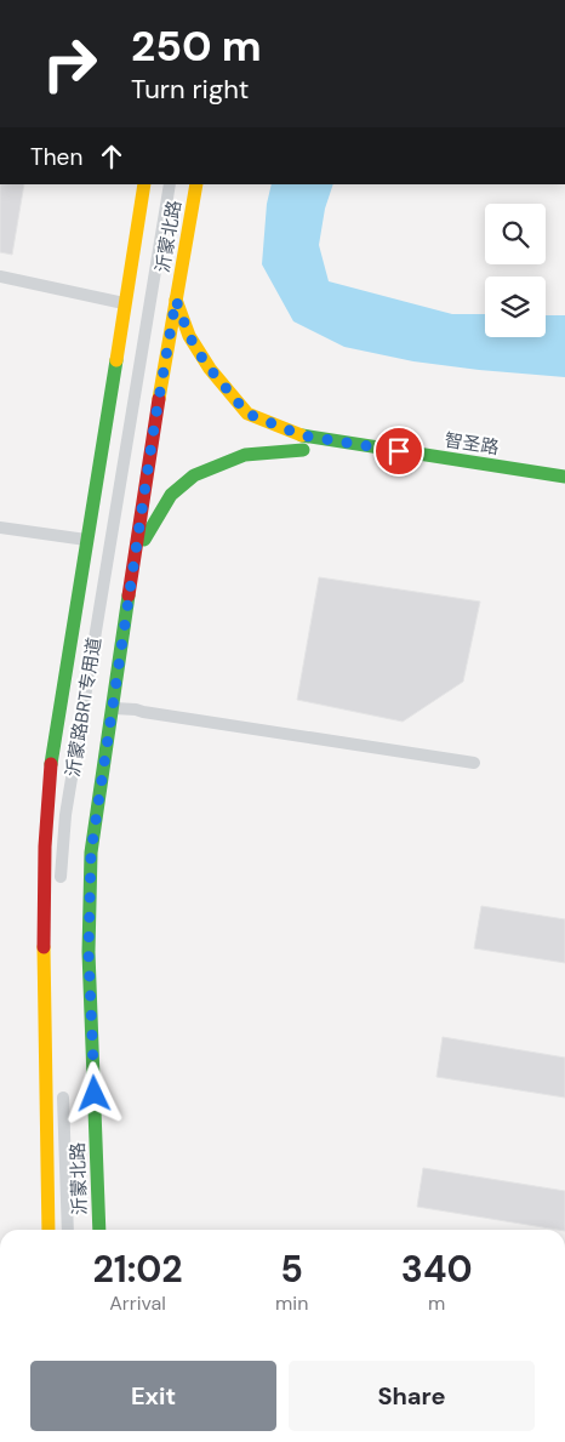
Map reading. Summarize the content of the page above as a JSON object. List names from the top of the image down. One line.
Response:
{"streets":{"main road":["沂蒙北路","智圣路"],"lane":["沂蒙路BRT专用道"]},"page":{"turn":["250 m","Turn right"],"then":"Then","eta":["21:02","Arrival","5","min","340","m"],"buttons":["Exit","Share"]}}
